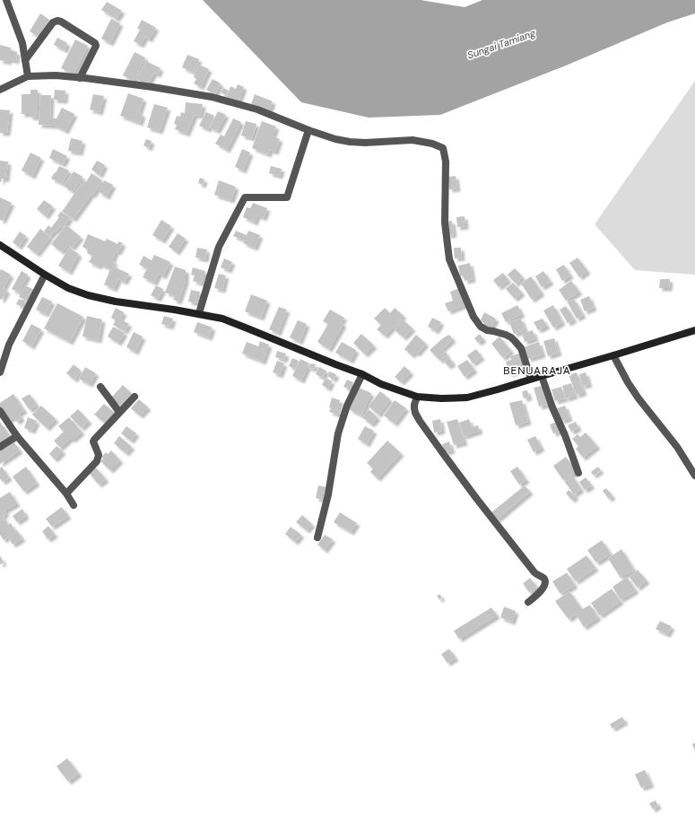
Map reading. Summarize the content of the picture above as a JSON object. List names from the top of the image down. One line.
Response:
{"districts":["BENUARAJA"],"water":["Sungai Tamiang"]}
